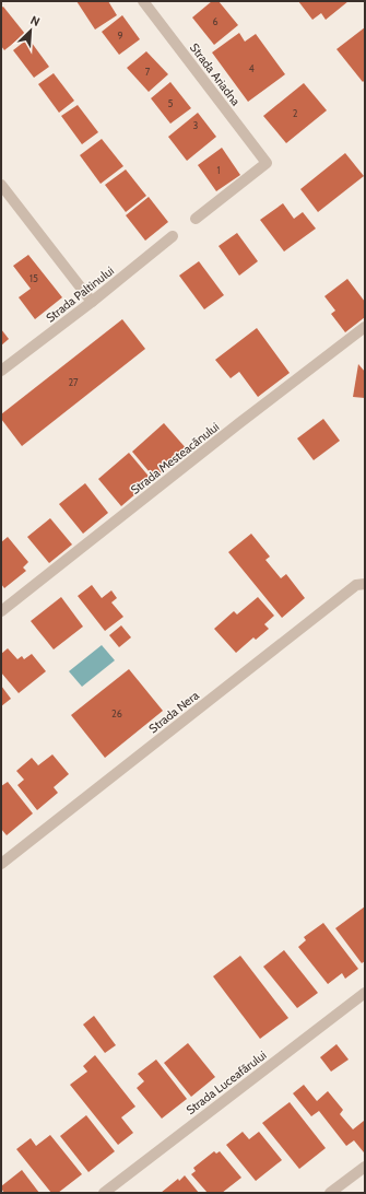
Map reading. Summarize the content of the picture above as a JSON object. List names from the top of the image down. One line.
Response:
{"streets":{"street":["Strada Ariadna","Strada Paltinului","Strada Mesteacănului","Strada Nera","Strada Luceafărului"]},"house_numbers":["6","9","4","7","5","2","3","1","15","27","26"],"north":"top right"}
